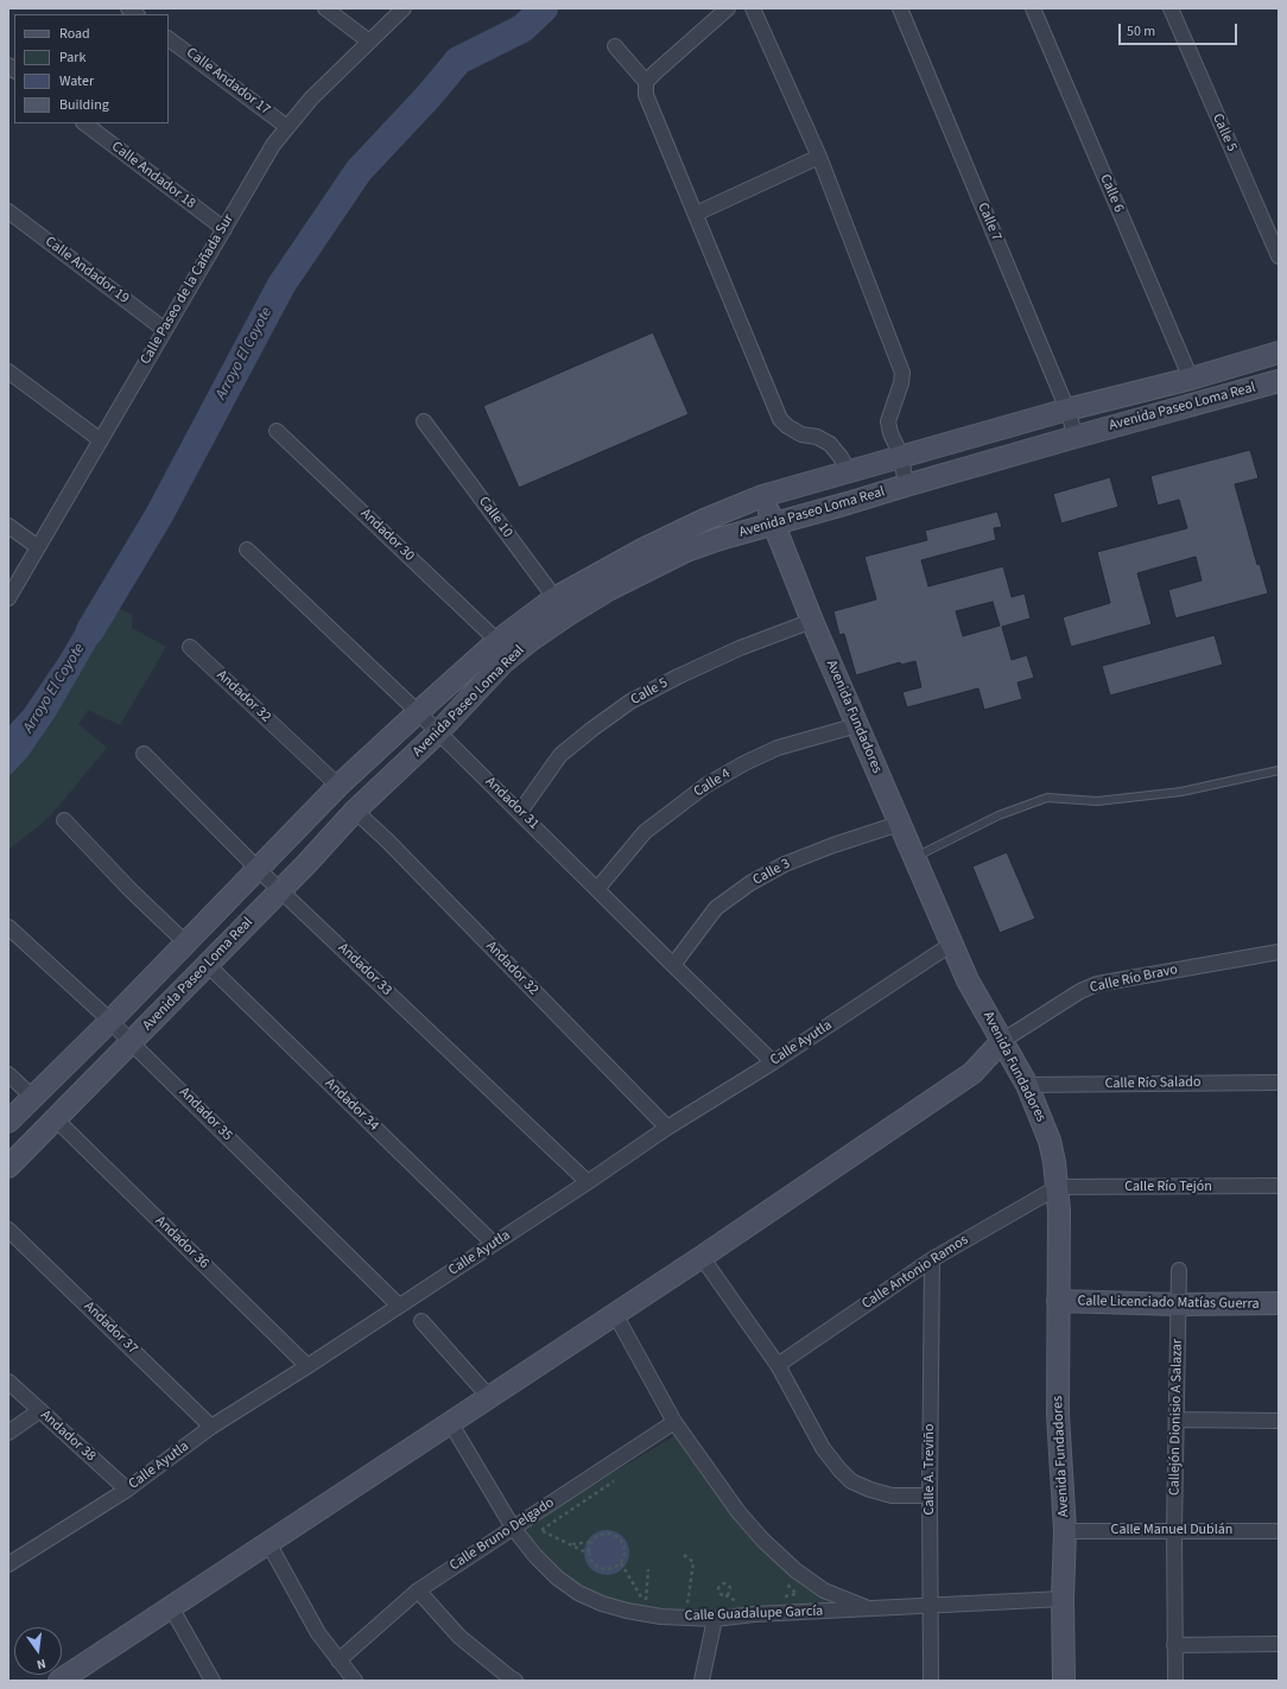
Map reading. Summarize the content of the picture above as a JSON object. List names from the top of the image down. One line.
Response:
{"streets":{"street":["Calle Andador 17","Calle 5","Calle Andador 18","Calle 6","Calle 7","Calle Andador 19","Calle Paseo de la Cañada Sur","Avenida Paseo Loma Real","Calle 10","Andador 30","Andador 32","Avenida Fundadores","Calle 4","Andador 31","Calle 3","Andador 33","Calle Río Bravo","Calle Ayutla","Calle Río Salado","Andador 34","Andador 35","Calle Río Tejón","Andador 36","Calle Antonio Ramos","Calle Licenciado Matías Guerra","Andador 37","Callejón Dionisio A Salazar","Andador 38","Calle A. Treviño","Calle Manuel Dublán","Calle Bruno Delgado","Calle Guadalupe García"]},"crossings":[["Calle Andador 17","Calle Paseo de la Cañada Sur"],["Calle 5","Avenida Fundadores"],["Calle 5","Andador 31"],["Calle Andador 18","Calle Paseo de la Cañada Sur"],["Calle 6","Avenida Paseo Loma Real"],["Calle 7","Avenida Paseo Loma Real"],["Calle Andador 19","Calle Paseo de la Cañada Sur"],["Avenida Paseo Loma Real","Calle 10"],["Avenida Paseo Loma Real","Andador 30"],["Avenida Paseo Loma Real","Andador 32"],["Avenida Paseo Loma Real","Avenida Fundadores"],["Avenida Paseo Loma Real","Andador 31"],["Avenida Paseo Loma Real","Andador 33"],["Avenida Paseo Loma Real","Andador 34"],["Avenida Paseo Loma Real","Andador 35"],["Avenida Paseo Loma Real","Andador 36"],["Andador 32","Calle Ayutla"],["Avenida Fundadores","Calle 4"],["Avenida Fundadores","Calle 3"],["Avenida Fundadores","Calle Río Bravo"],["Avenida Fundadores","Calle Ayutla"],["Avenida Fundadores","Calle Río Salado"],["Avenida Fundadores","Calle Río Tejón"],["Avenida Fundadores","Calle Antonio Ramos"],["Avenida Fundadores","Calle Licenciado Matías Guerra"],["Avenida Fundadores","Calle Manuel Dublán"],["Avenida Fundadores","Calle Guadalupe García"],["Calle 4","Andador 31"],["Andador 31","Calle 3"],["Andador 31","Calle Ayutla"],["Andador 33","Calle Ayutla"],["Calle Ayutla","Andador 34"],["Calle Ayutla","Andador 35"],["Calle Ayutla","Andador 36"],["Calle Ayutla","Andador 37"],["Calle Ayutla","Andador 38"],["Calle Río Tejón","Calle Antonio Ramos"],["Calle Antonio Ramos","Calle A. Treviño"],["Calle Licenciado Matías Guerra","Callejón Dionisio A Salazar"],["Callejón Dionisio A Salazar","Calle Manuel Dublán"],["Calle A. Treviño","Calle Guadalupe García"],["Calle Bruno Delgado","Calle Guadalupe García"]],"water":["Arroyo El Coyote"],"legend":["Road","Park","Water","Building"],"scale_bar":"50 m","north":"bottom"}
